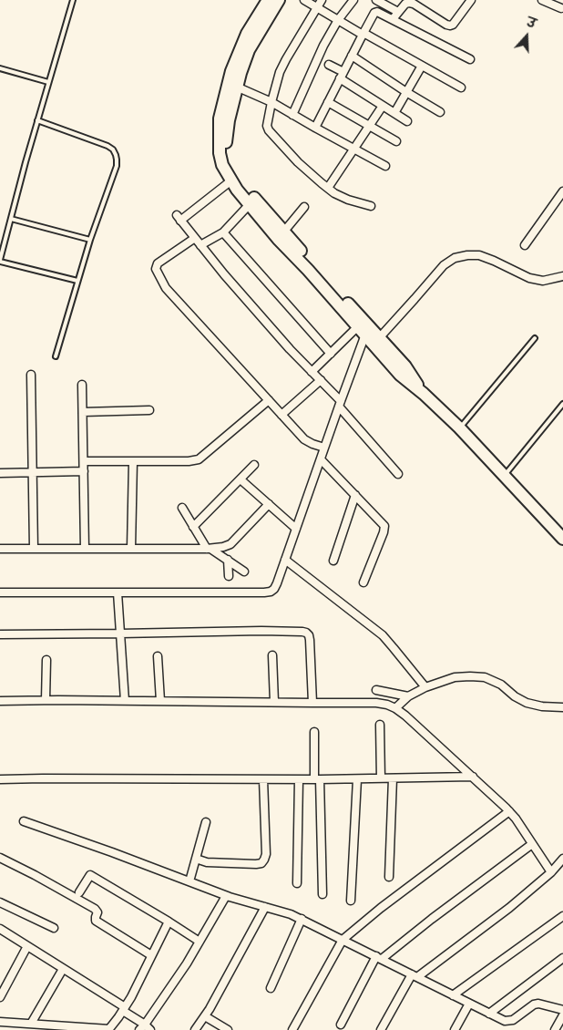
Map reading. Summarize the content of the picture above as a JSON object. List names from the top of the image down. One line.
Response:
{"north":"top"}
